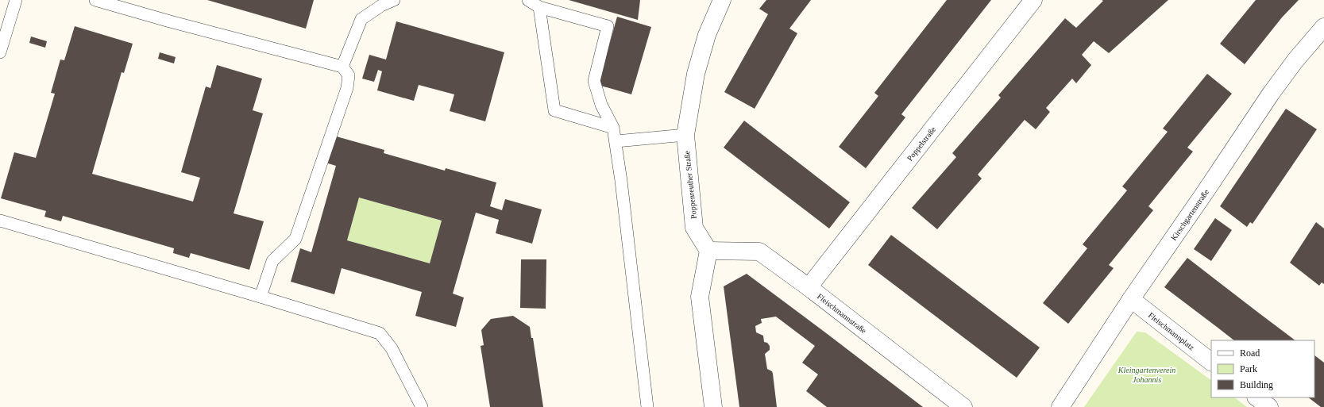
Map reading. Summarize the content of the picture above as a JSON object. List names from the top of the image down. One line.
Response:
{"streets":{"street":["Poppelstraße","Poppenreuther Straße","Kirschgartenstraße","Fleischmannstraße","Fleischmannplatz"]},"crossings":[["Poppelstraße","Fleischmannstraße"],["Poppenreuther Straße","Fleischmannstraße"],["Kirschgartenstraße","Fleischmannplatz"]],"parks":["Kleingartenverein Johannis"],"legend":["Road","Park","Building"]}
